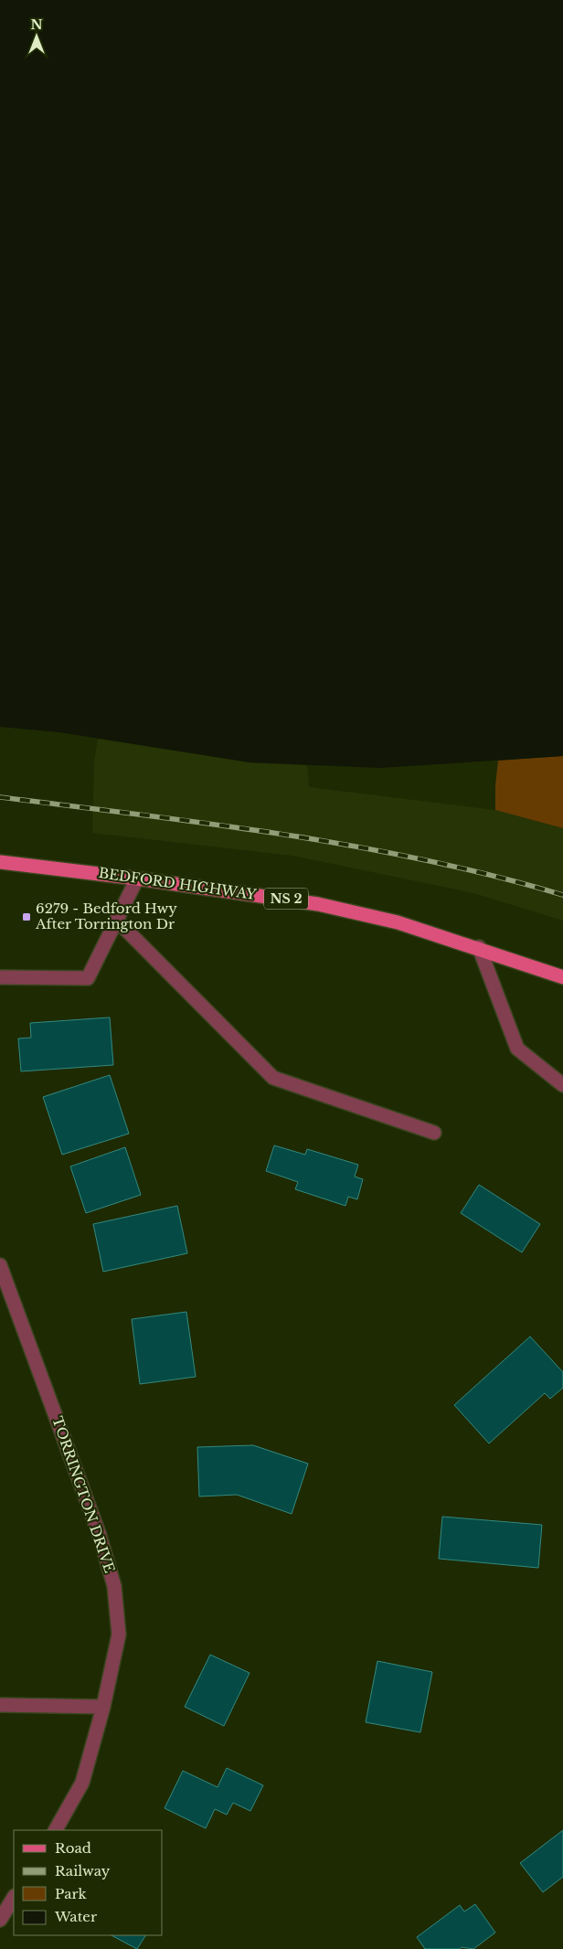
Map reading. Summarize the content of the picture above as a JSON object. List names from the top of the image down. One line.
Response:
{"streets":{"main road":["BEDFORD HIGHWAY","NS 2"],"street":["TORRINGTON DRIVE"]},"places":{"transit":["6279 - Bedford Hwy After Torrington Dr"]},"legend":["Road","Railway","Park","Water"],"north":"top"}
